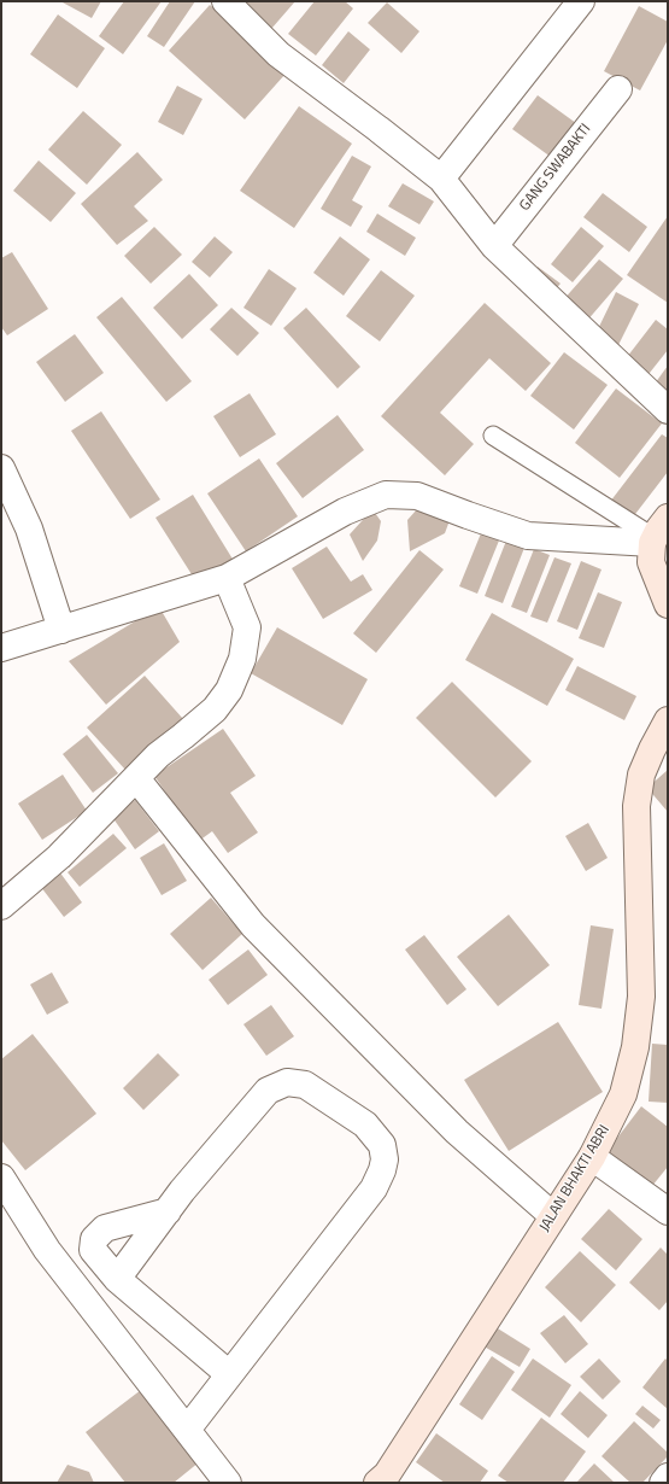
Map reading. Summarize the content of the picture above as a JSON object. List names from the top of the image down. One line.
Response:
{"streets":{"street":["GANG SWABAKTI","JALAN BHAKTI ABRI"]}}
